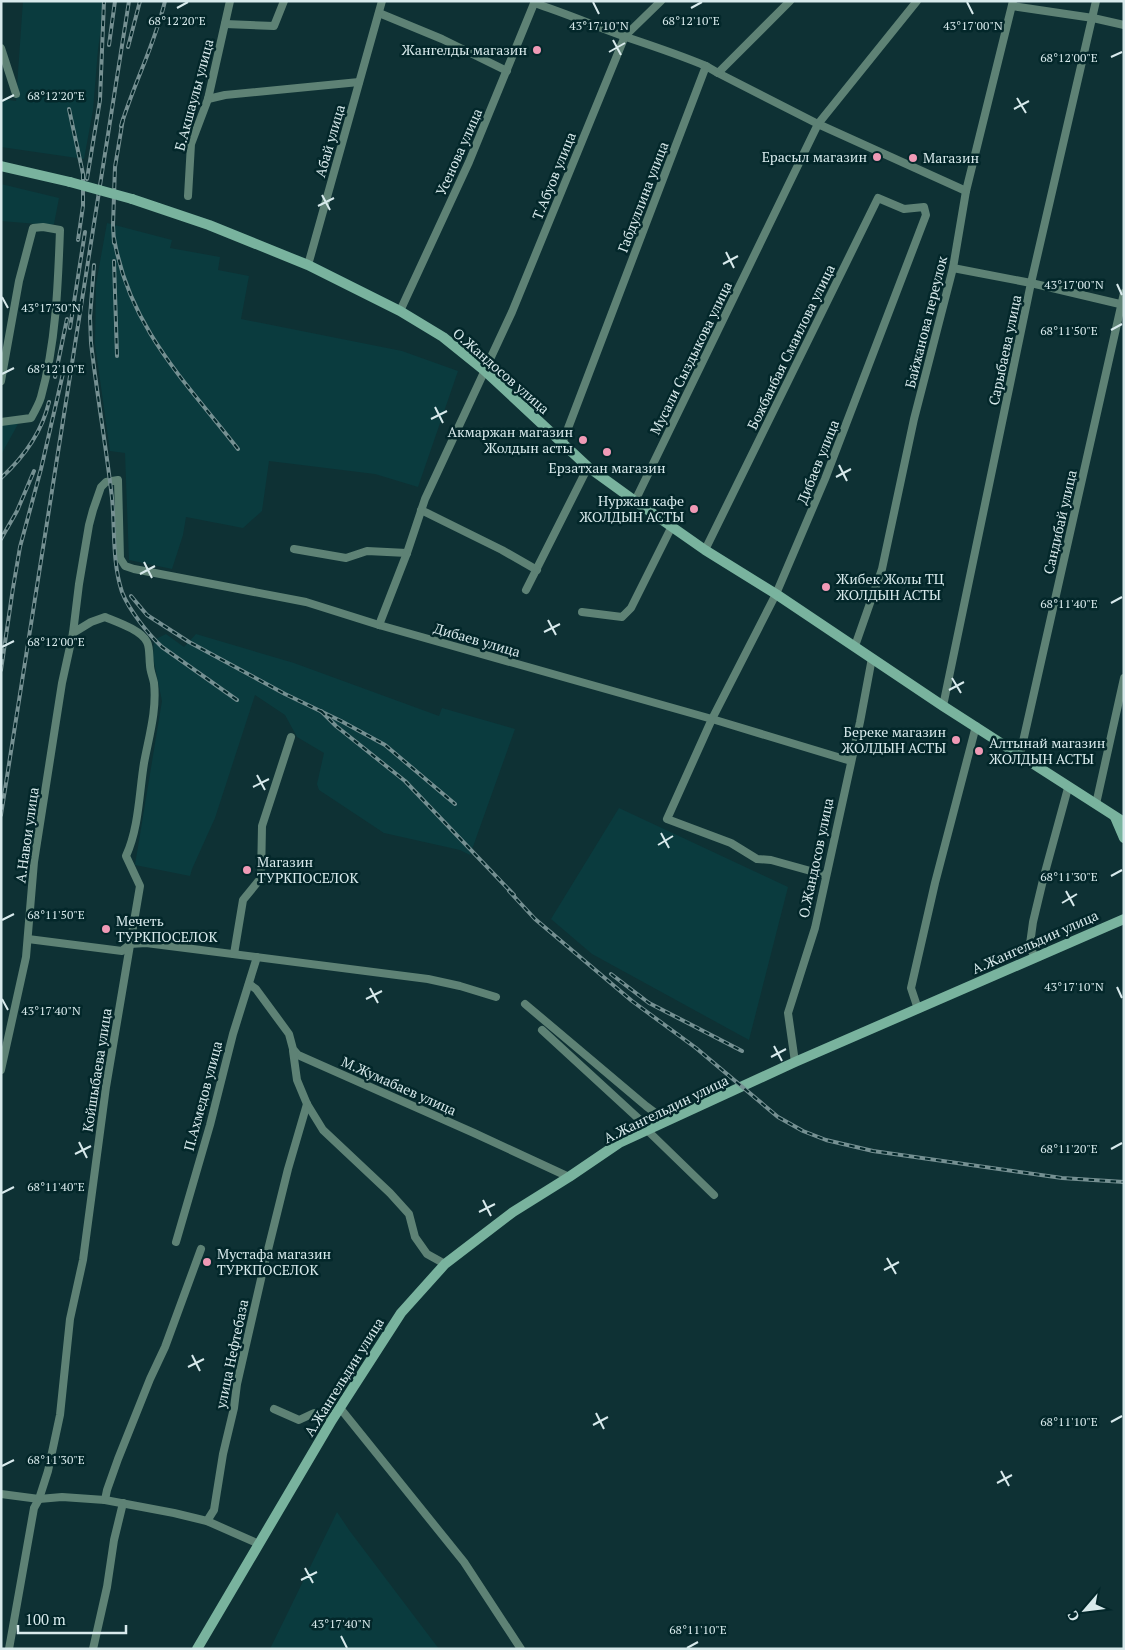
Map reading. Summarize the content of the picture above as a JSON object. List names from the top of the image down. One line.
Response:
{"streets":{"main road":["О.Жандосов улица","А.Жангельдин улица"],"street":["Б.Акшаулы улица","Абай улица","Усенова улица","Т.Абуов улица","Габдуллина улица","Байжанова переулок","Божбанбая Смаилова улица","Сарыбаева улица","Мусали Сыздыкова улица","Дибаев улица","Сандибай улица","А.Навои улица","Койшыбаева улица","М.Жумабаев улица","П.Ахмедов улица","улица Нефтебаза"]},"crossings":[["Б.Акшаулы улица","Абай улица"],["Абай улица","О.Жандосов улица"],["Усенова улица","О.Жандосов улица"],["Т.Абуов улица","О.Жандосов улица"],["Габдуллина улица","О.Жандосов улица"],["Байжанова переулок","О.Жандосов улица"],["Божбанбая Смаилова улица","О.Жандосов улица"],["Божбанбая Смаилова улица","Дибаев улица"],["Сарыбаева улица","О.Жандосов улица"],["Мусали Сыздыкова улица","О.Жандосов улица"],["О.Жандосов улица","Дибаев улица"],["О.Жандосов улица","Сандибай улица"],["О.Жандосов улица","А.Жангельдин улица"],["Дибаев улица","А.Навои улица"],["А.Навои улица","Койшыбаева улица"],["А.Жангельдин улица","М.Жумабаев улица"]],"places":["Жангелды магазин","Ерасыл магазин","Магазин","Акмаржан магазин Жолдын асты","Ерзатхан магазин","Нуржан кафе ЖОЛДЫН АСТЫ","Жибек Жолы ТЦ ЖОЛДЫН АСТЫ","Береке магазин ЖОЛДЫН АСТЫ","Алтынай магазин ЖОЛДЫН АСТЫ","Магазин ТУРКПОСЕЛОК","Мечеть ТУРКПОСЕЛОК","Мустафа магазин ТУРКПОСЕЛОК"],"scale_bar":"100 m","north":"bottom left","coordinates":["68°12'20\"E","68°12'10\"E","43°17'10\"N","43°17'00\"N","68°12'00\"E","43°17'30\"N","68°11'50\"E","68°11'40\"E","68°11'30\"E","43°17'40\"N","68°11'20\"E","68°11'10\"E"]}
